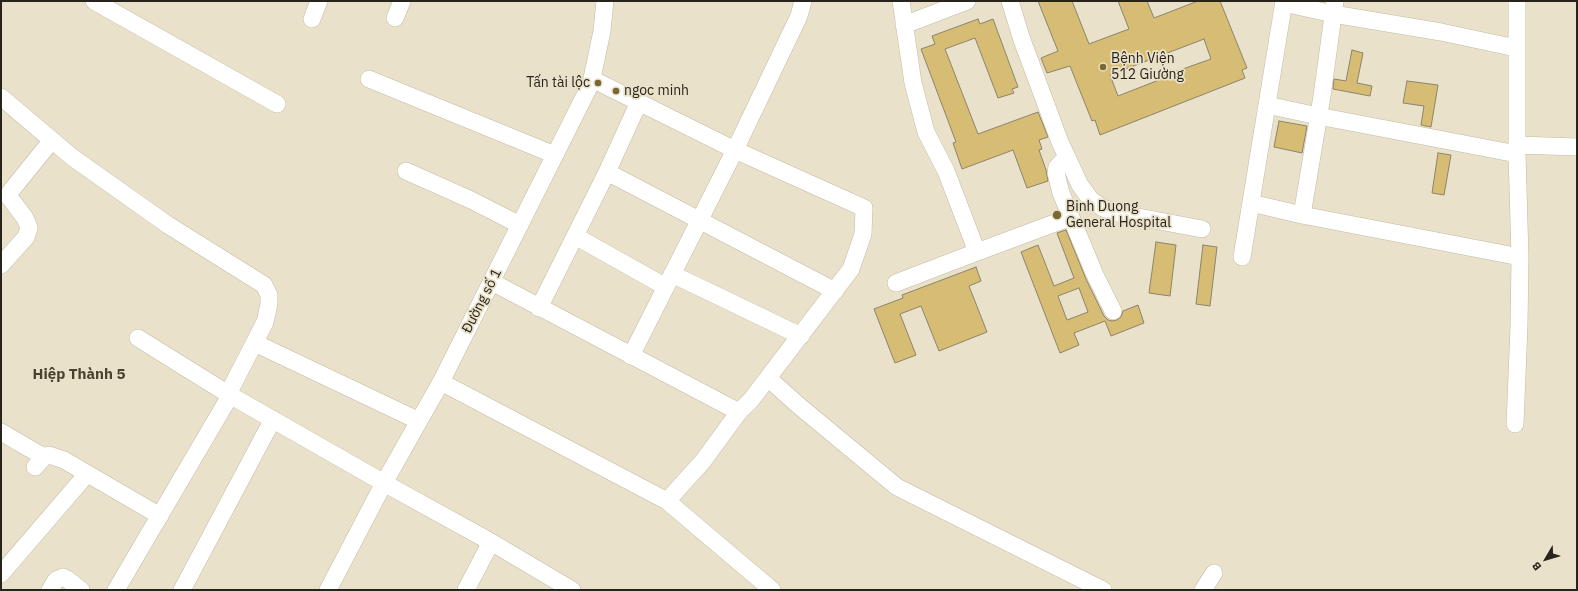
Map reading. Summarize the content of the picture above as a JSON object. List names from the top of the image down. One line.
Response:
{"streets":{"street":["Đường số 1"]},"districts":["Hiệp Thành 5"],"places":["Bệnh Viện 512 Giường","Tấn tài lộc","ngoc minh","Binh Duong General Hospital"],"north":"bottom left"}
